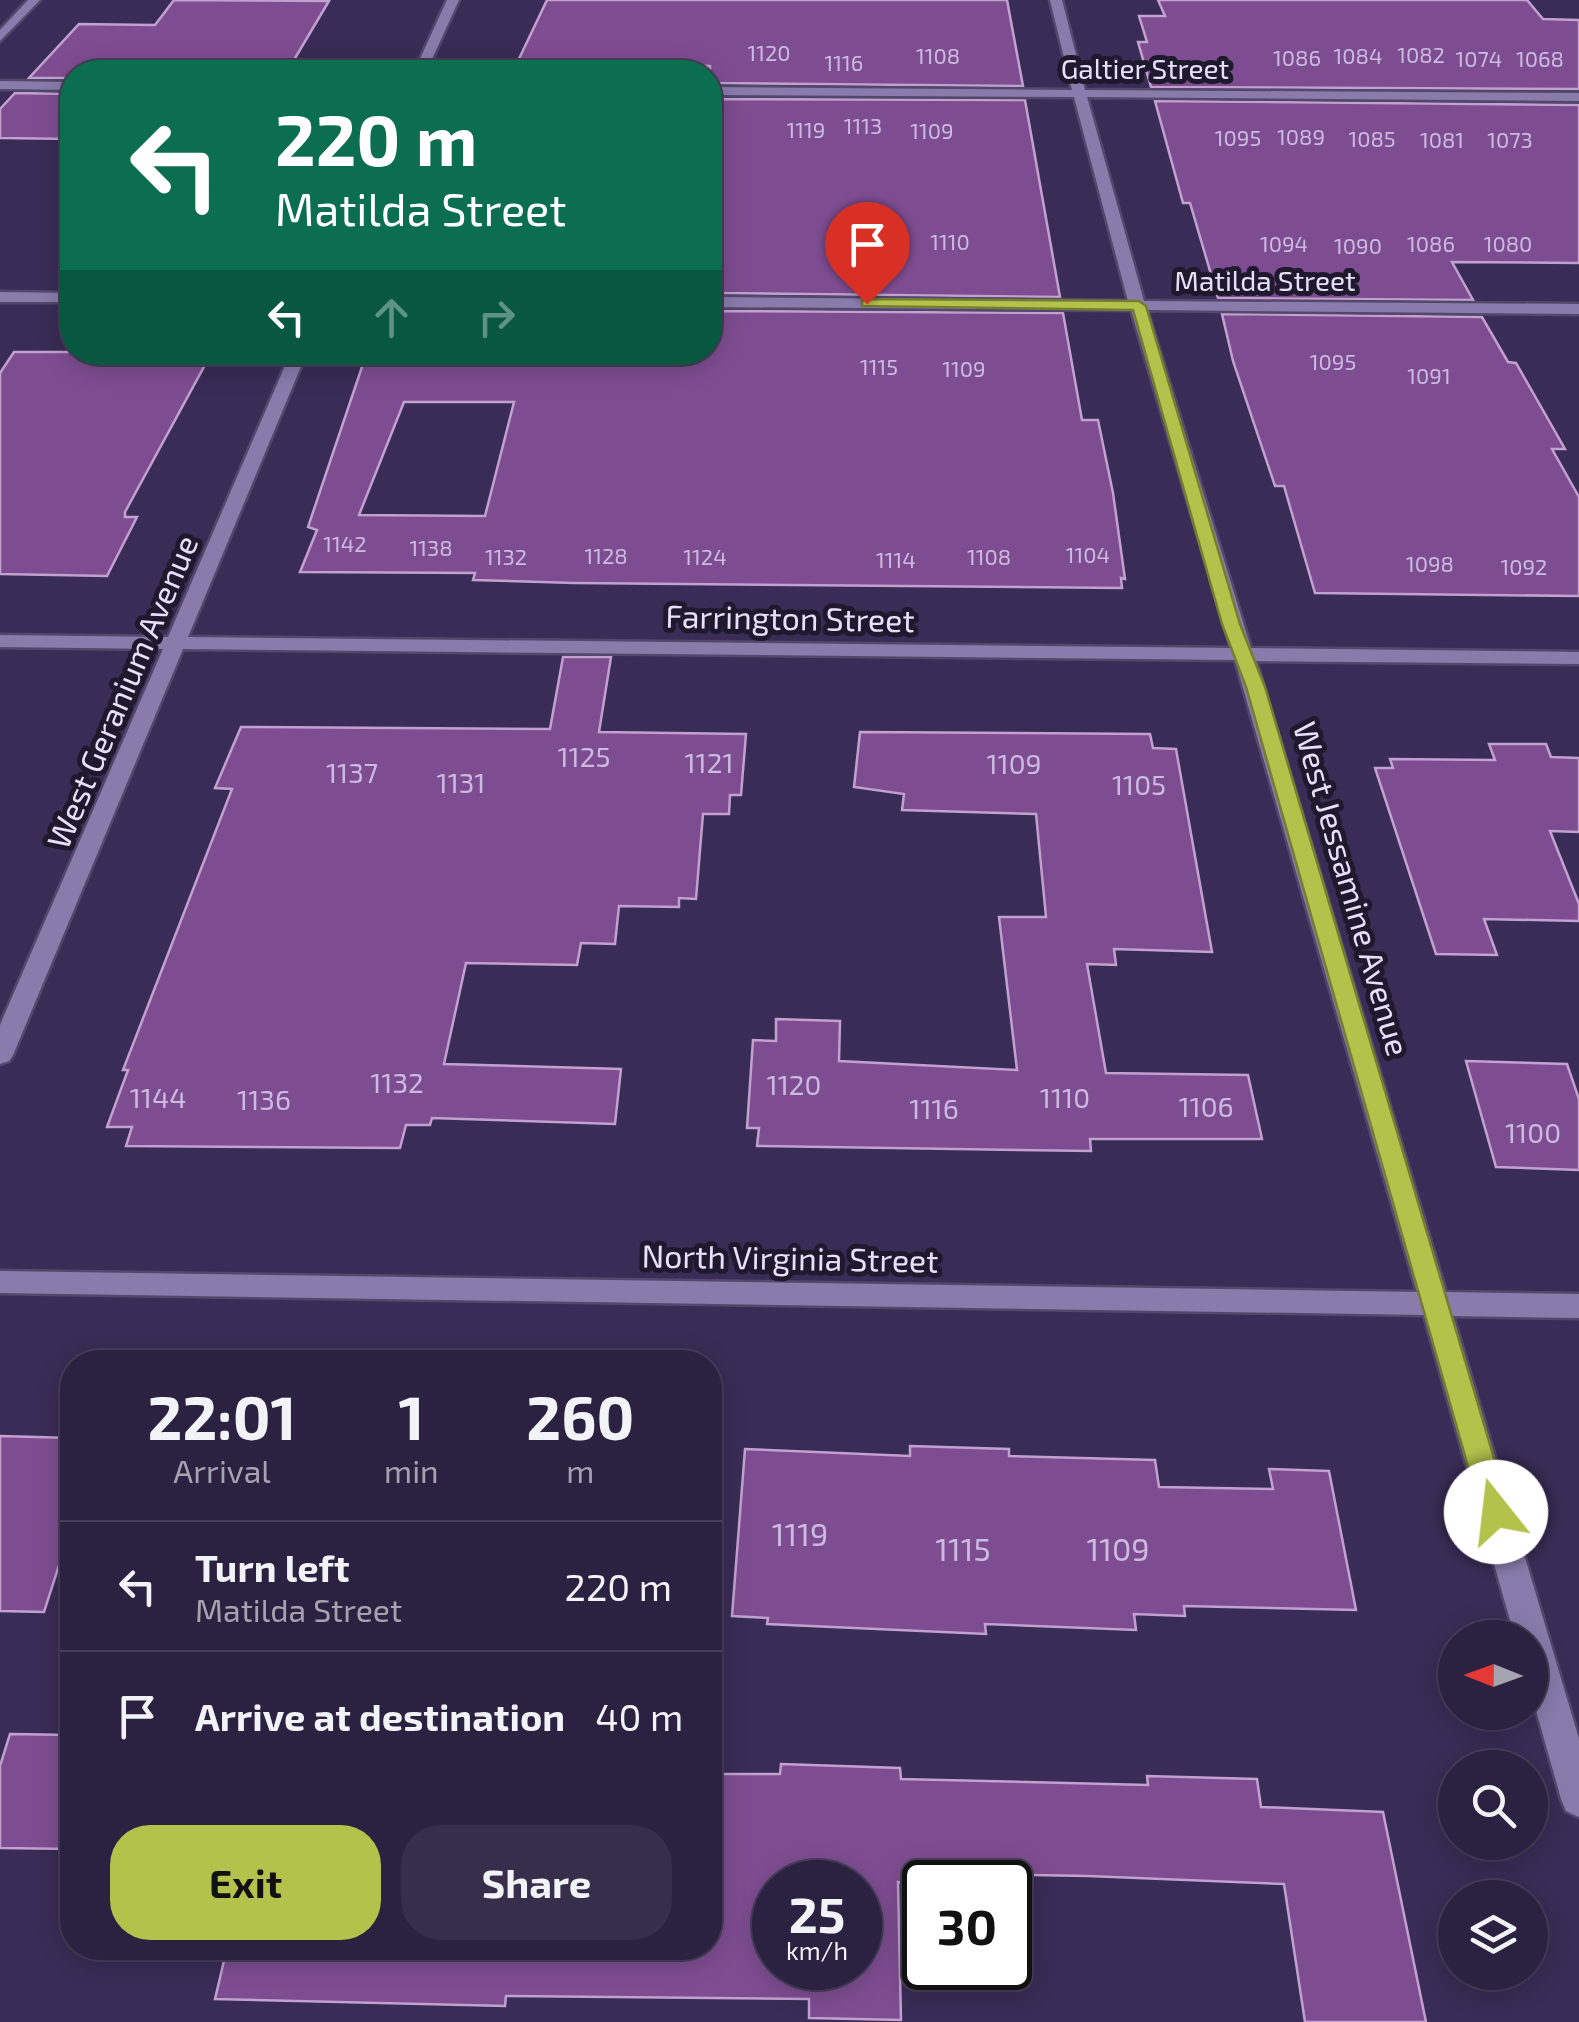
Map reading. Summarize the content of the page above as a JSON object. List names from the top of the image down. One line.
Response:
{"streets":{"street":["Galtier Street","Matilda Street","Farrington Street","West Geranium Avenue","West Jessamine Avenue","North Virginia Street"]},"crossings":[["Galtier Street","West Jessamine Avenue"],["Matilda Street","West Jessamine Avenue"],["Farrington Street","West Geranium Avenue"],["Farrington Street","West Jessamine Avenue"],["West Jessamine Avenue","North Virginia Street"]],"house_numbers":["1120","1082","1108","1084","1086","1074","1068","1116","1113","1119","1109","1089","1095","1085","1081","1073","1110","1094","1086","1080","1090","1095","1115","1109","1091","1142","1138","1104","1128","1132","1124","1108","1114","1098","1092","1125","1121","1109","1137","1131","1105","1132","1120","1144","1110","1136","1106","1116","1100","1119","1115","1109"],"north":"left","page":{"turn":["220 m","Matilda Street"],"eta":["22:01","Arrival","1","min","260","m"],"list":[{"name":"Turn left","note":"Matilda Street","value":"220 m"},{"name":"Arrive at destination","value":"40 m"}],"buttons":["Exit","Share"],"speed":"25 km/h","limit":"30"}}
